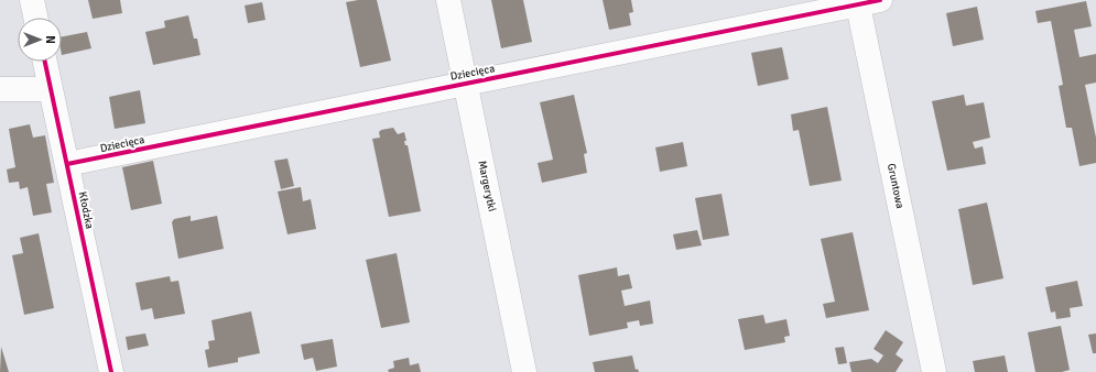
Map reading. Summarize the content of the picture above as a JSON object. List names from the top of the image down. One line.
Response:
{"streets":{"street":["Dziecięca","Margerytki","Gruntowa","Kłodzka"]},"crossings":[["Dziecięca","Margerytki"],["Dziecięca","Gruntowa"],["Dziecięca","Kłodzka"]],"north":"right"}
